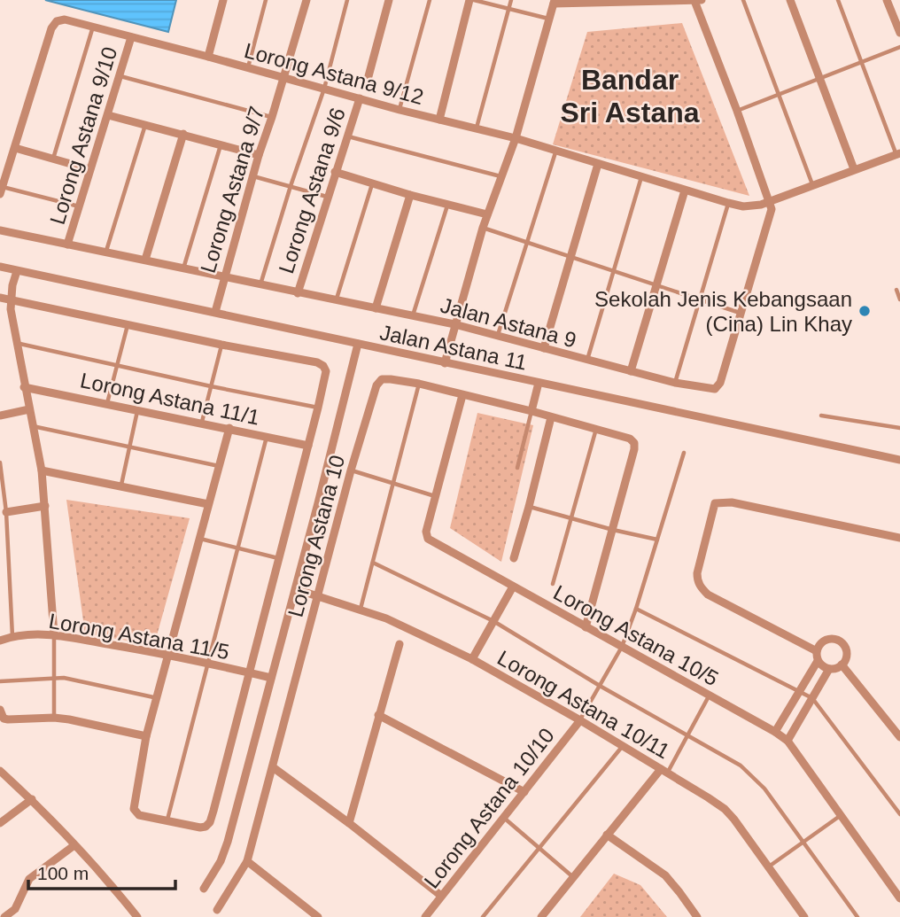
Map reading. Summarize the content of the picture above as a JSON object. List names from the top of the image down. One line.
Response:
{"streets":{"street":["Lorong Astana 9/12","Lorong Astana 9/10","Lorong Astana 9/7","Lorong Astana 9/6","Jalan Astana 9","Jalan Astana 11","Lorong Astana 11/1","Lorong Astana 10","Lorong Astana 10/5","Lorong Astana 11/5","Lorong Astana 10/11","Lorong Astana 10/10"]},"crossings":[["Lorong Astana 9/12","Lorong Astana 9/10"],["Lorong Astana 9/12","Lorong Astana 9/7"],["Lorong Astana 9/12","Lorong Astana 9/6"],["Lorong Astana 9/12","Jalan Astana 9"],["Lorong Astana 9/10","Jalan Astana 9"],["Lorong Astana 9/7","Jalan Astana 9"],["Lorong Astana 9/7","Jalan Astana 11"],["Lorong Astana 9/6","Jalan Astana 9"],["Lorong Astana 10","Lorong Astana 10/5"],["Lorong Astana 10","Lorong Astana 10/11"],["Lorong Astana 10/11","Lorong Astana 10/10"]],"districts":["Bandar Sri Astana"],"places":["Sekolah Jenis Kebangsaan (Cina) Lin Khay"],"scale_bar":"100 m"}
